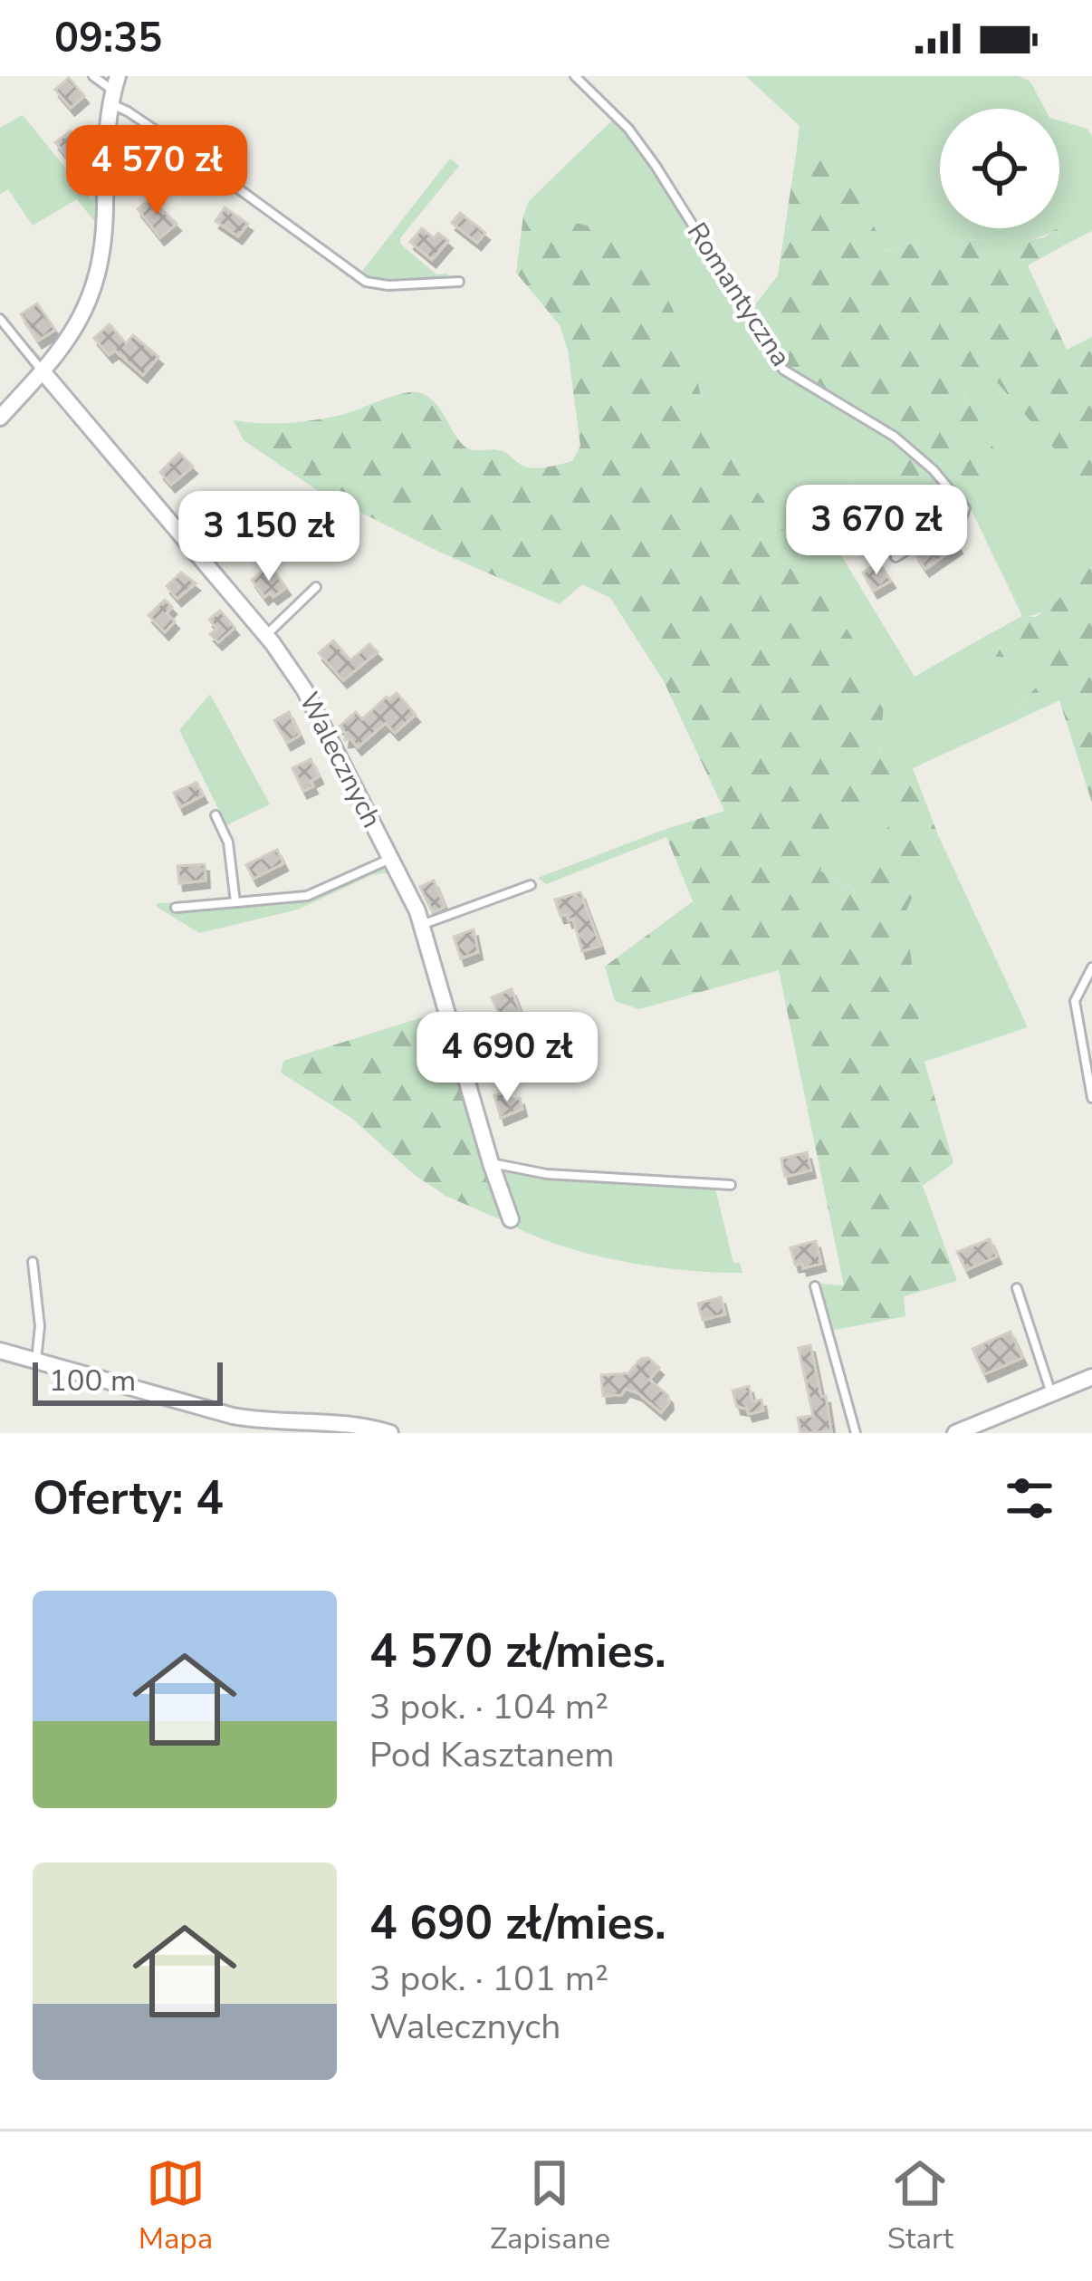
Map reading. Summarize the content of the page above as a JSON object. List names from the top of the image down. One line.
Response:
{"streets":{"street":["Walecznych"],"lane":["Romantyczna"]},"scale_bar":"100 m","page":{"status":"09:35","price":["4 570 zł","3 670 zł","3 150 zł","4 690 zł"],"scale":"100 m","heading":"Oferty: 4","list":[{"name":"4 570 zł/mies.","note":"3 pok. · 104 m² · Pod Kasztanem"},{"name":"4 690 zł/mies.","note":"3 pok. · 101 m² · Walecznych"}],"tabs":["Mapa","Zapisane","Start"]}}
